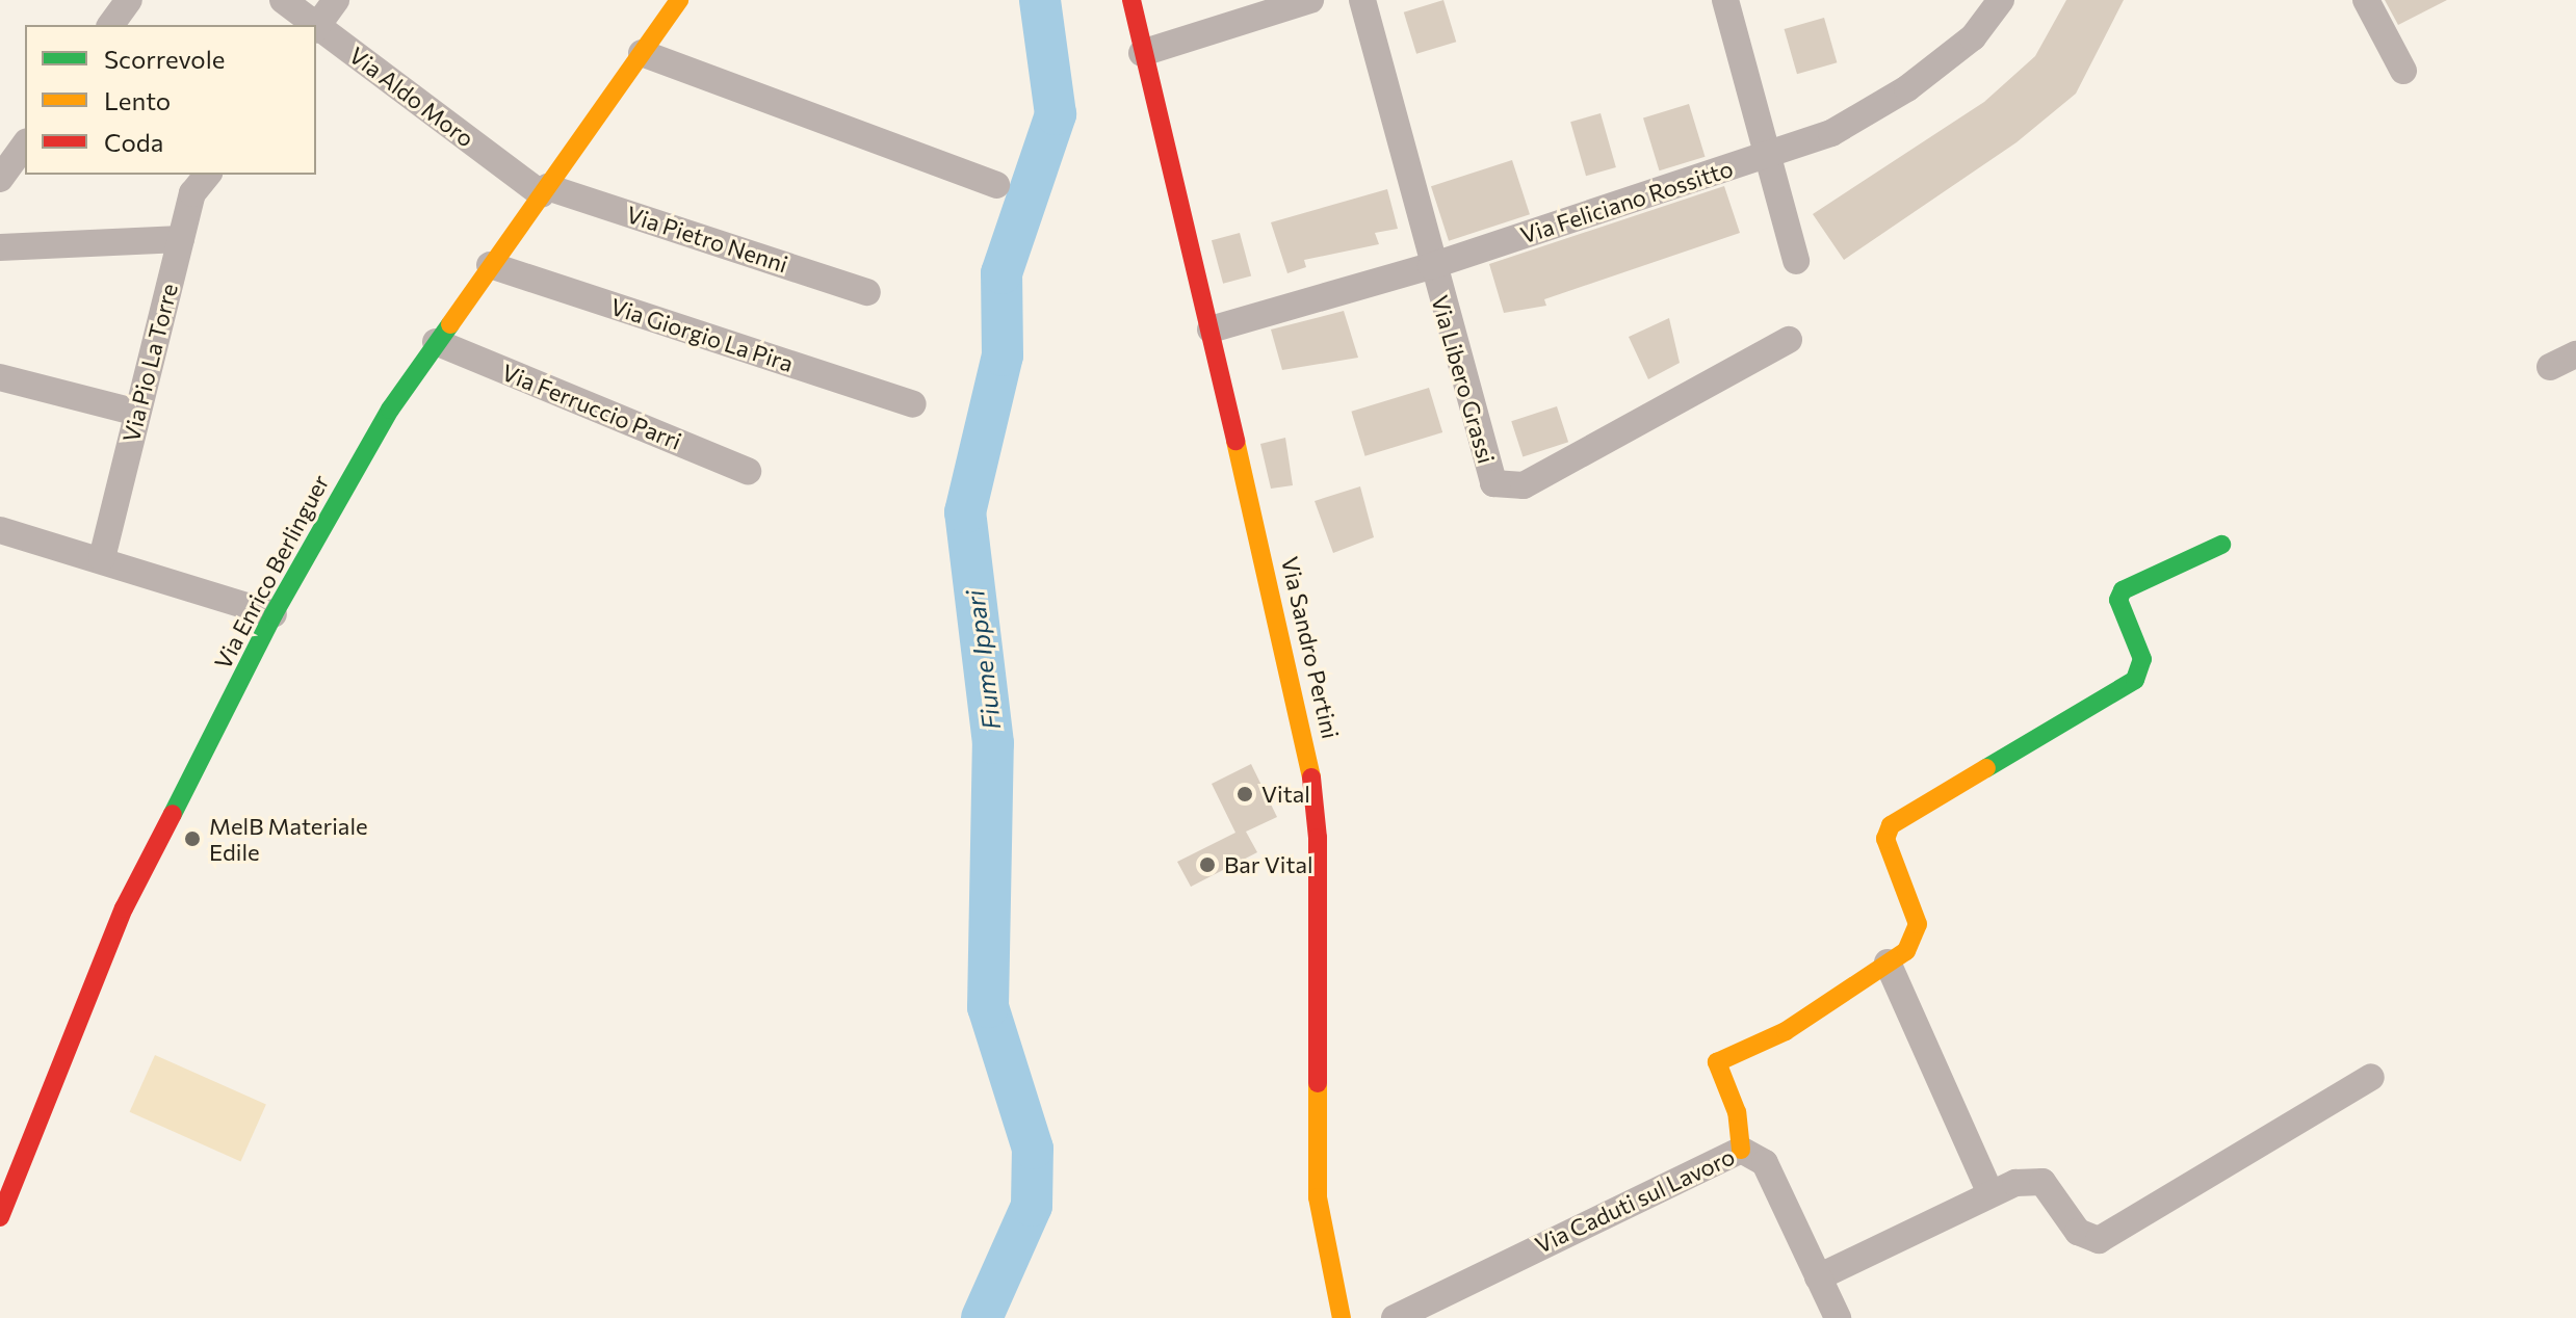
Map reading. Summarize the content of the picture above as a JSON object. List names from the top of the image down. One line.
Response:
{"streets":{"street":["Via Aldo Moro","Via Feliciano Rossitto","Via Pietro Nenni","Via Giorgio La Pira","Via Pio La Torre","Via Libero Grassi","Via Ferruccio Parri","Via Enrico Berlinguer","Via Sandro Pertini","Via Caduti sul Lavoro"]},"crossings":[["Via Aldo Moro","Via Pietro Nenni"],["Via Aldo Moro","Via Enrico Berlinguer"],["Via Feliciano Rossitto","Via Libero Grassi"],["Via Feliciano Rossitto","Via Sandro Pertini"],["Via Pietro Nenni","Via Enrico Berlinguer"],["Via Giorgio La Pira","Via Enrico Berlinguer"],["Via Ferruccio Parri","Via Enrico Berlinguer"]],"water":["Fiume Ippari"],"places":["Vital","MelB Materiale Edile","Bar Vital"],"legend":["Scorrevole","Lento","Coda"]}
